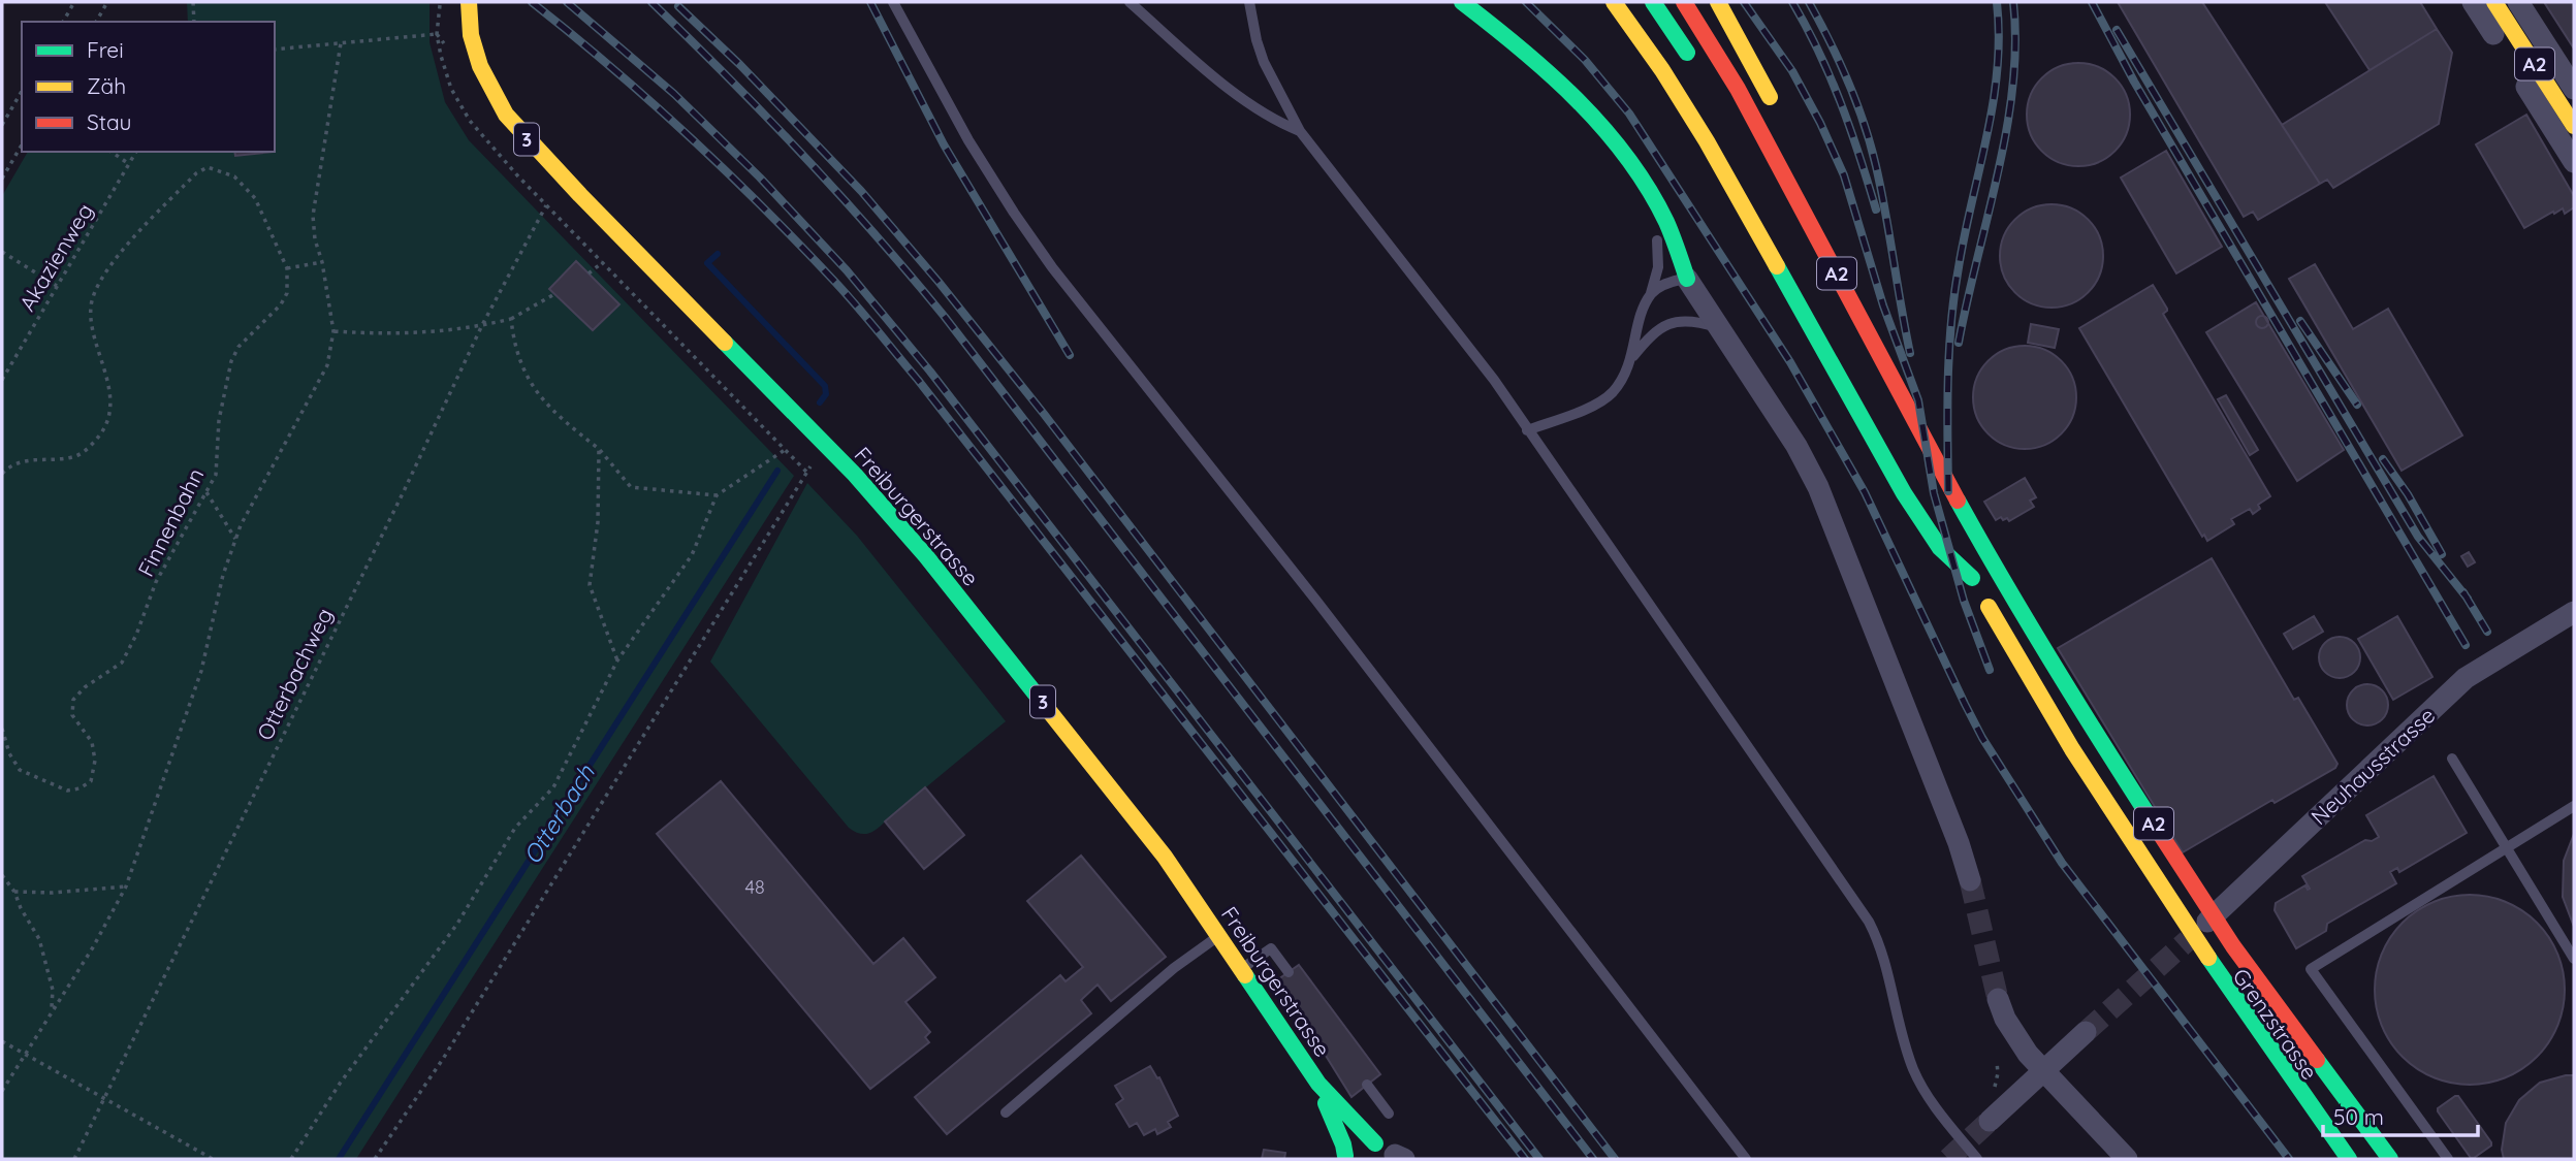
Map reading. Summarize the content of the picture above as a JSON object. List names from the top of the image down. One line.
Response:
{"streets":{"main road":["A2","3","Freiburgerstrasse"],"street":["Neuhausstrasse","Grenzstrasse"],"path":["Akazienweg","Finnenbahn","Otterbachweg"]},"crossings":[["3","Freiburgerstrasse"],["Neuhausstrasse","Grenzstrasse"]],"water":["Otterbach"],"house_numbers":["48"],"legend":["Frei","Zäh","Stau"],"scale_bar":"50 m"}
